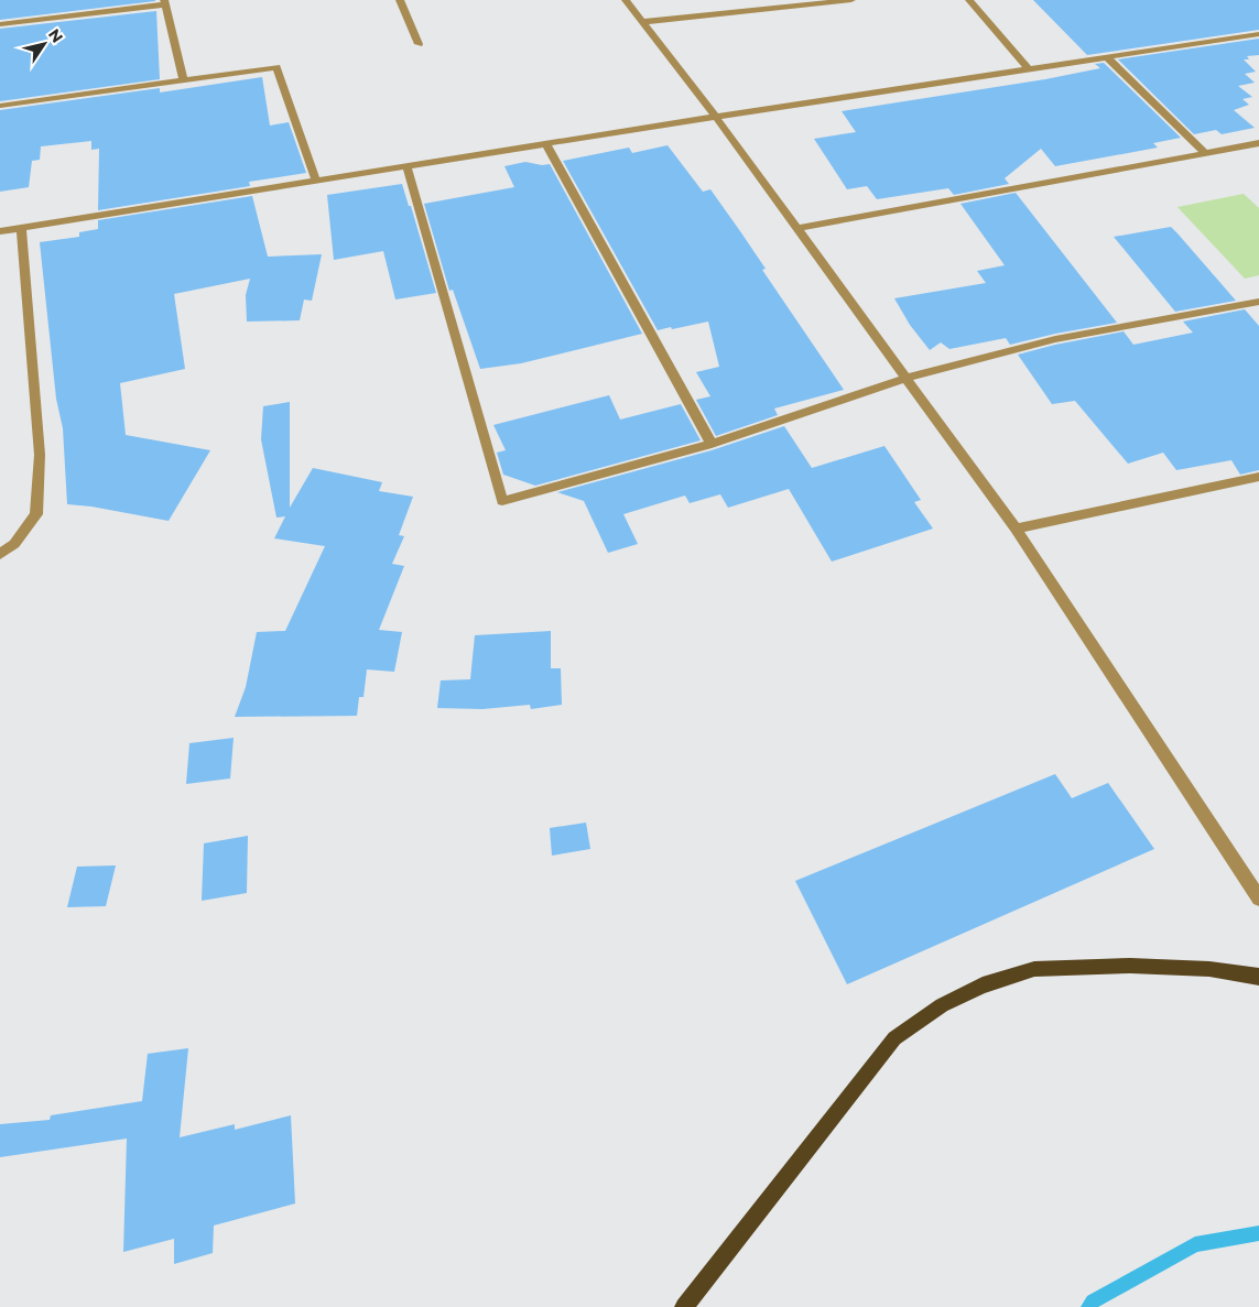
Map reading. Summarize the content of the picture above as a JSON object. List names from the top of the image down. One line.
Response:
{"north":"top right"}
